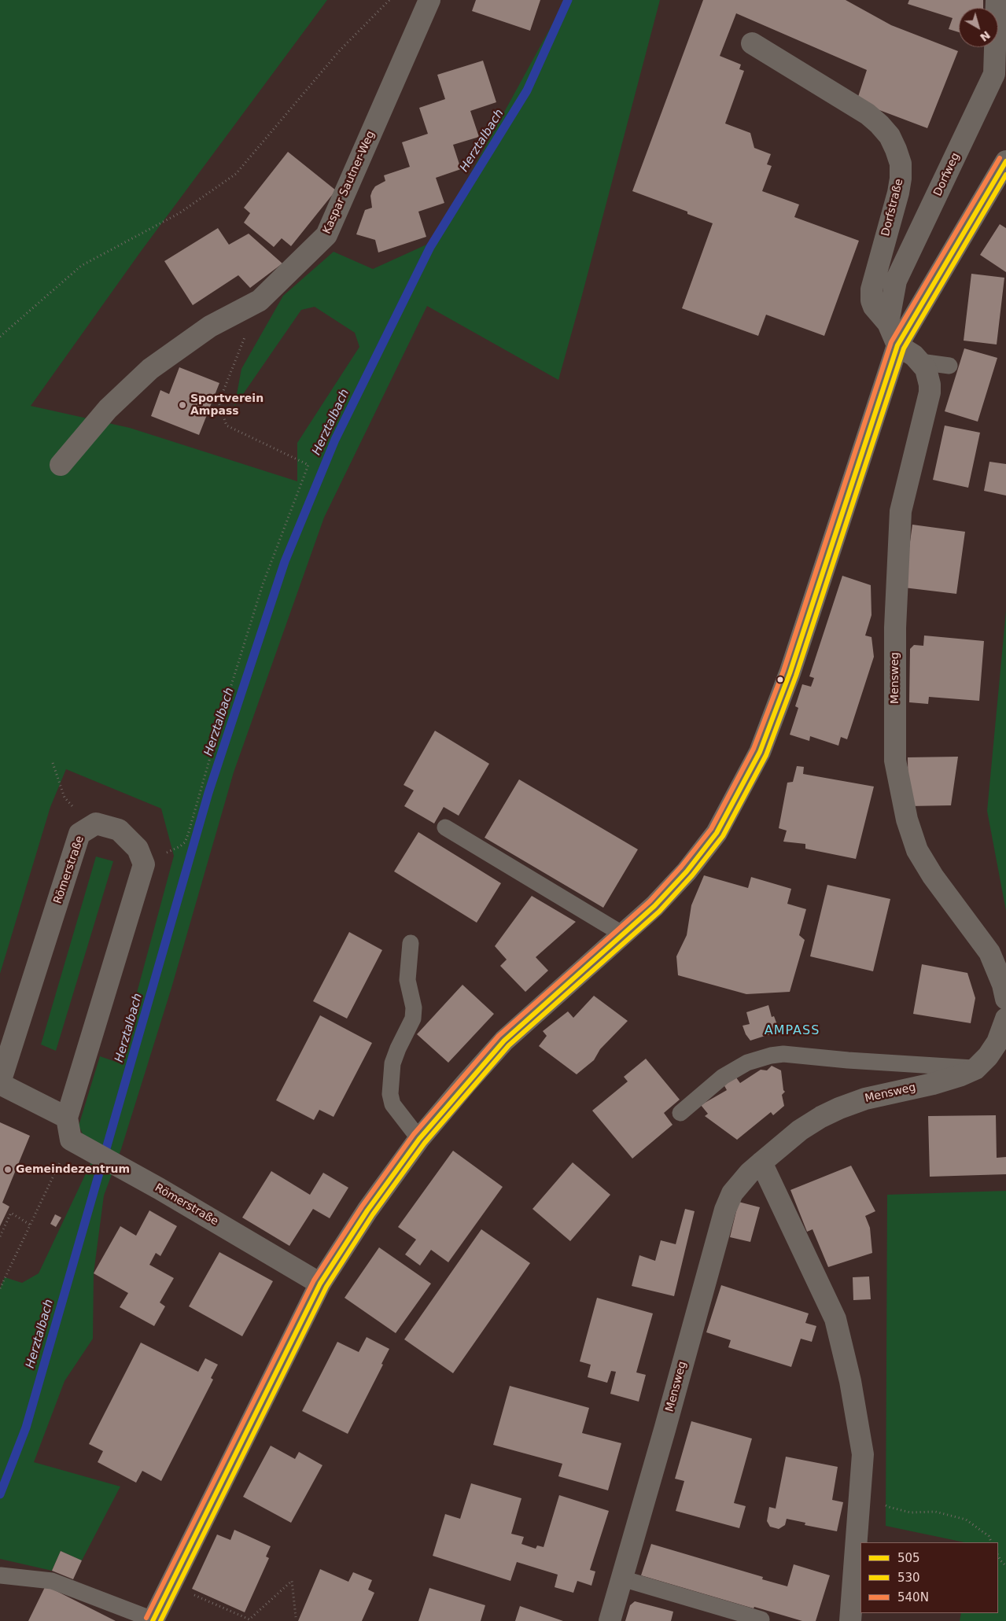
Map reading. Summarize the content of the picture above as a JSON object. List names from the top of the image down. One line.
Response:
{"streets":{"street":["Dorfweg","Kaspar Sautner-Weg","Dorfstraße","Mensweg","Römerstraße"]},"crossings":[["Dorfweg","Dorfstraße"]],"districts":["AMPASS"],"water":["Herztalbach"],"places":["Sportverein Ampass","Gemeindezentrum"],"lines":["transit line 540N","transit line 505","transit line 530"],"legend":["505","530","540N"],"north":"bottom right"}
